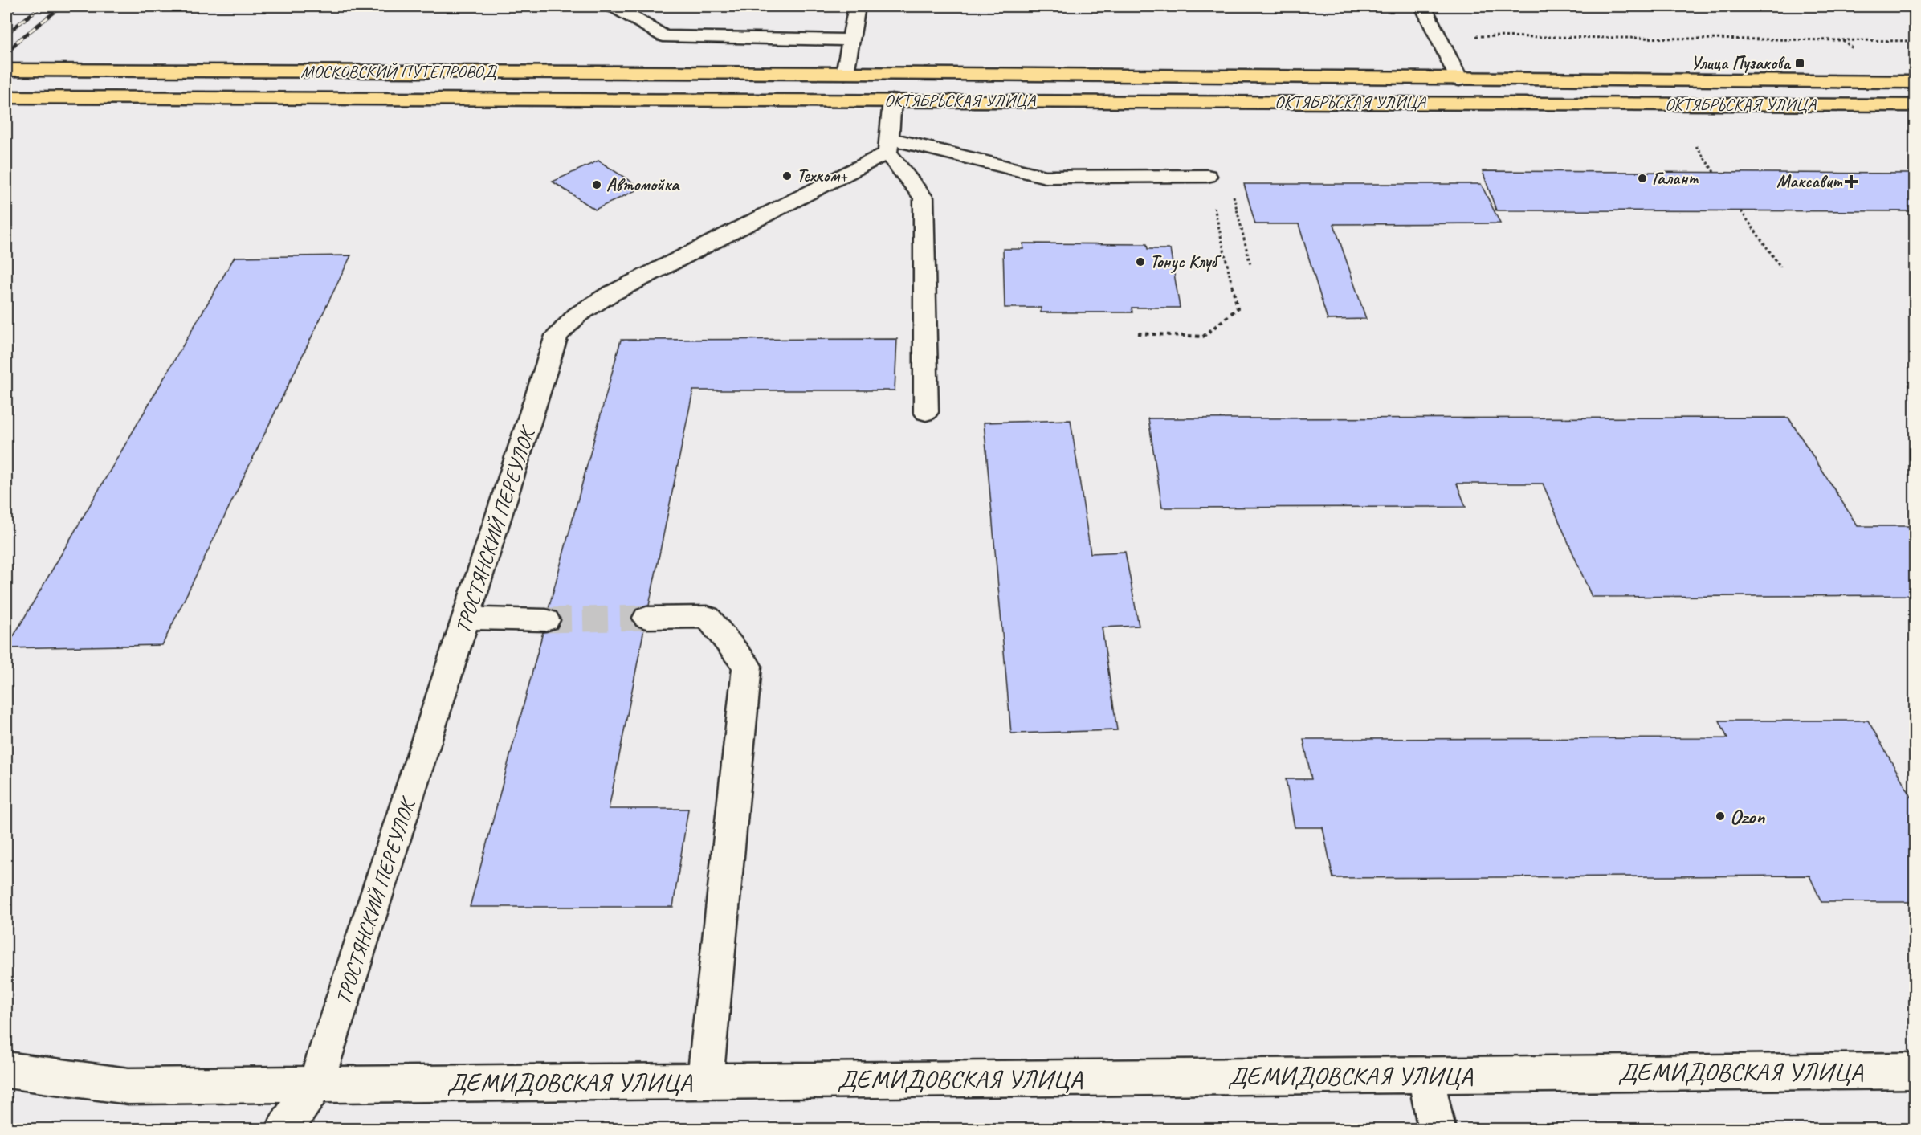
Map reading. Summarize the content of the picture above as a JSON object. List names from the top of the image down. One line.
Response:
{"streets":{"main road":["МОСКОВСКИЙ ПУТЕПРОВОД","ОКТЯБРЬСКАЯ УЛИЦА"],"street":["ТРОСТЯНСКИЙ ПЕРЕУЛОК","ДЕМИДОВСКАЯ УЛИЦА"]},"crossings":[["МОСКОВСКИЙ ПУТЕПРОВОД","ОКТЯБРЬСКАЯ УЛИЦА"],["ТРОСТЯНСКИЙ ПЕРЕУЛОК","ДЕМИДОВСКАЯ УЛИЦА"]],"places":{"transit":["Улица Пузакова"],"other":["Техком+","Галант","Автомойка","Тонус Клуб","Ozon"],"health":["Максавит"]}}
